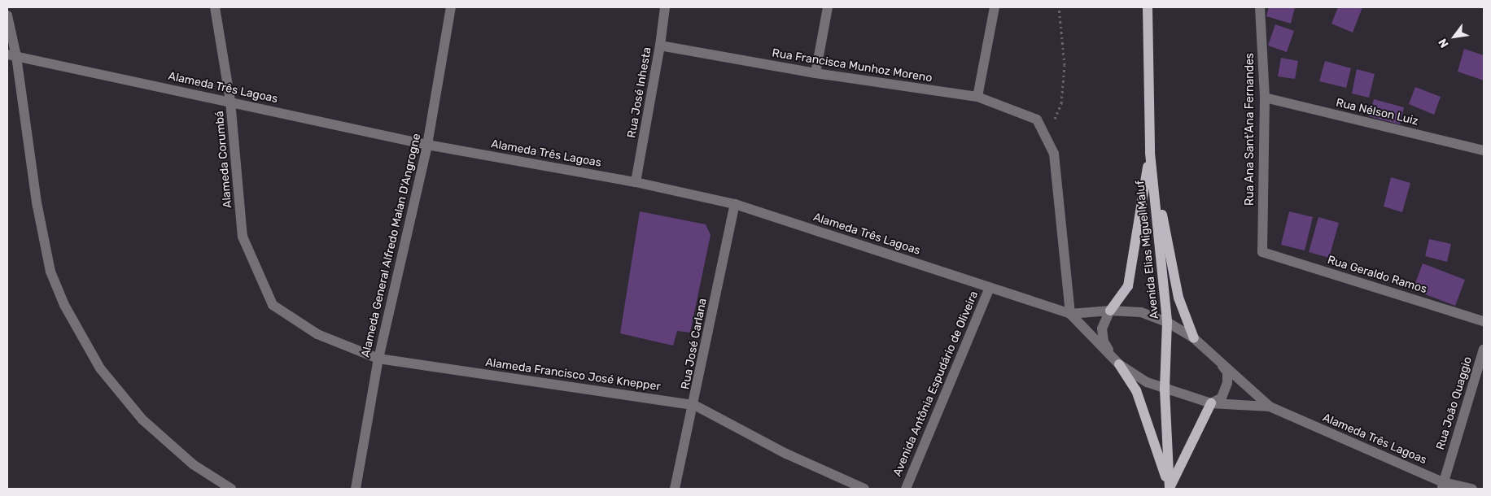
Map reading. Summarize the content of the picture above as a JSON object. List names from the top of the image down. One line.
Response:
{"streets":{"main road":["Avenida Elias Miguel Maluf"],"street":["Rua Francisca Munhoz Moreno","Alameda Três Lagoas","Rua José Inhesta","Rua Nélson Luiz","Rua Ana Sant'Ana Fernandes","Alameda Corumbá","Alameda General Alfredo Malan D'Angrogne","Rua Geraldo Ramos","Rua José Carlana","Alameda Francisco José Knepper","Avenida Antônia Espudário de Oliveira","Rua João Quaggio"]},"crossings":[["Rua Francisca Munhoz Moreno","Rua José Inhesta"],["Alameda Três Lagoas","Rua José Inhesta"],["Alameda Três Lagoas","Alameda Corumbá"],["Alameda Três Lagoas","Alameda General Alfredo Malan D'Angrogne"],["Alameda Três Lagoas","Avenida Elias Miguel Maluf"],["Alameda Três Lagoas","Rua José Carlana"],["Alameda Três Lagoas","Avenida Antônia Espudário de Oliveira"],["Alameda Três Lagoas","Rua João Quaggio"],["Rua Nélson Luiz","Rua Ana Sant'Ana Fernandes"],["Rua Ana Sant'Ana Fernandes","Rua Geraldo Ramos"],["Alameda Corumbá","Alameda Francisco José Knepper"],["Alameda General Alfredo Malan D'Angrogne","Alameda Francisco José Knepper"],["Rua José Carlana","Alameda Francisco José Knepper"]],"north":"bottom left"}
